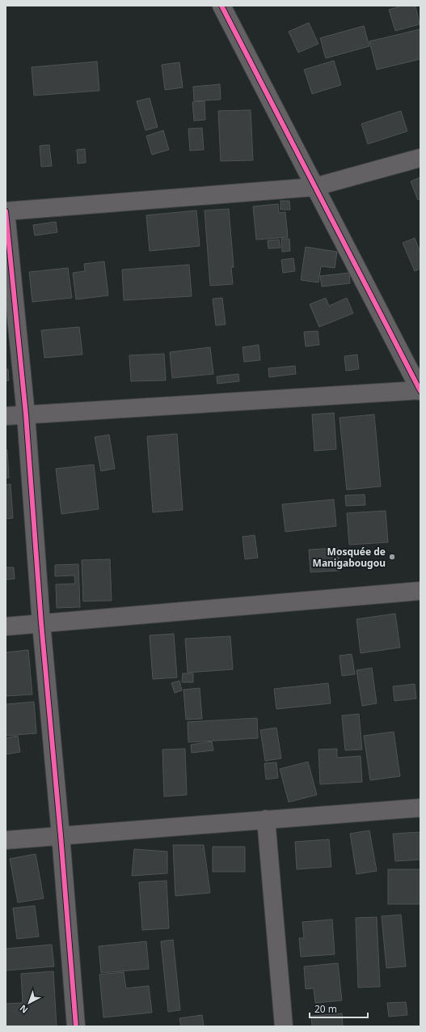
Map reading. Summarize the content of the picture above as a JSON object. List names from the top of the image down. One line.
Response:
{"places":["Mosquée de Manigabougou"],"scale_bar":"20 m","north":"bottom left"}
